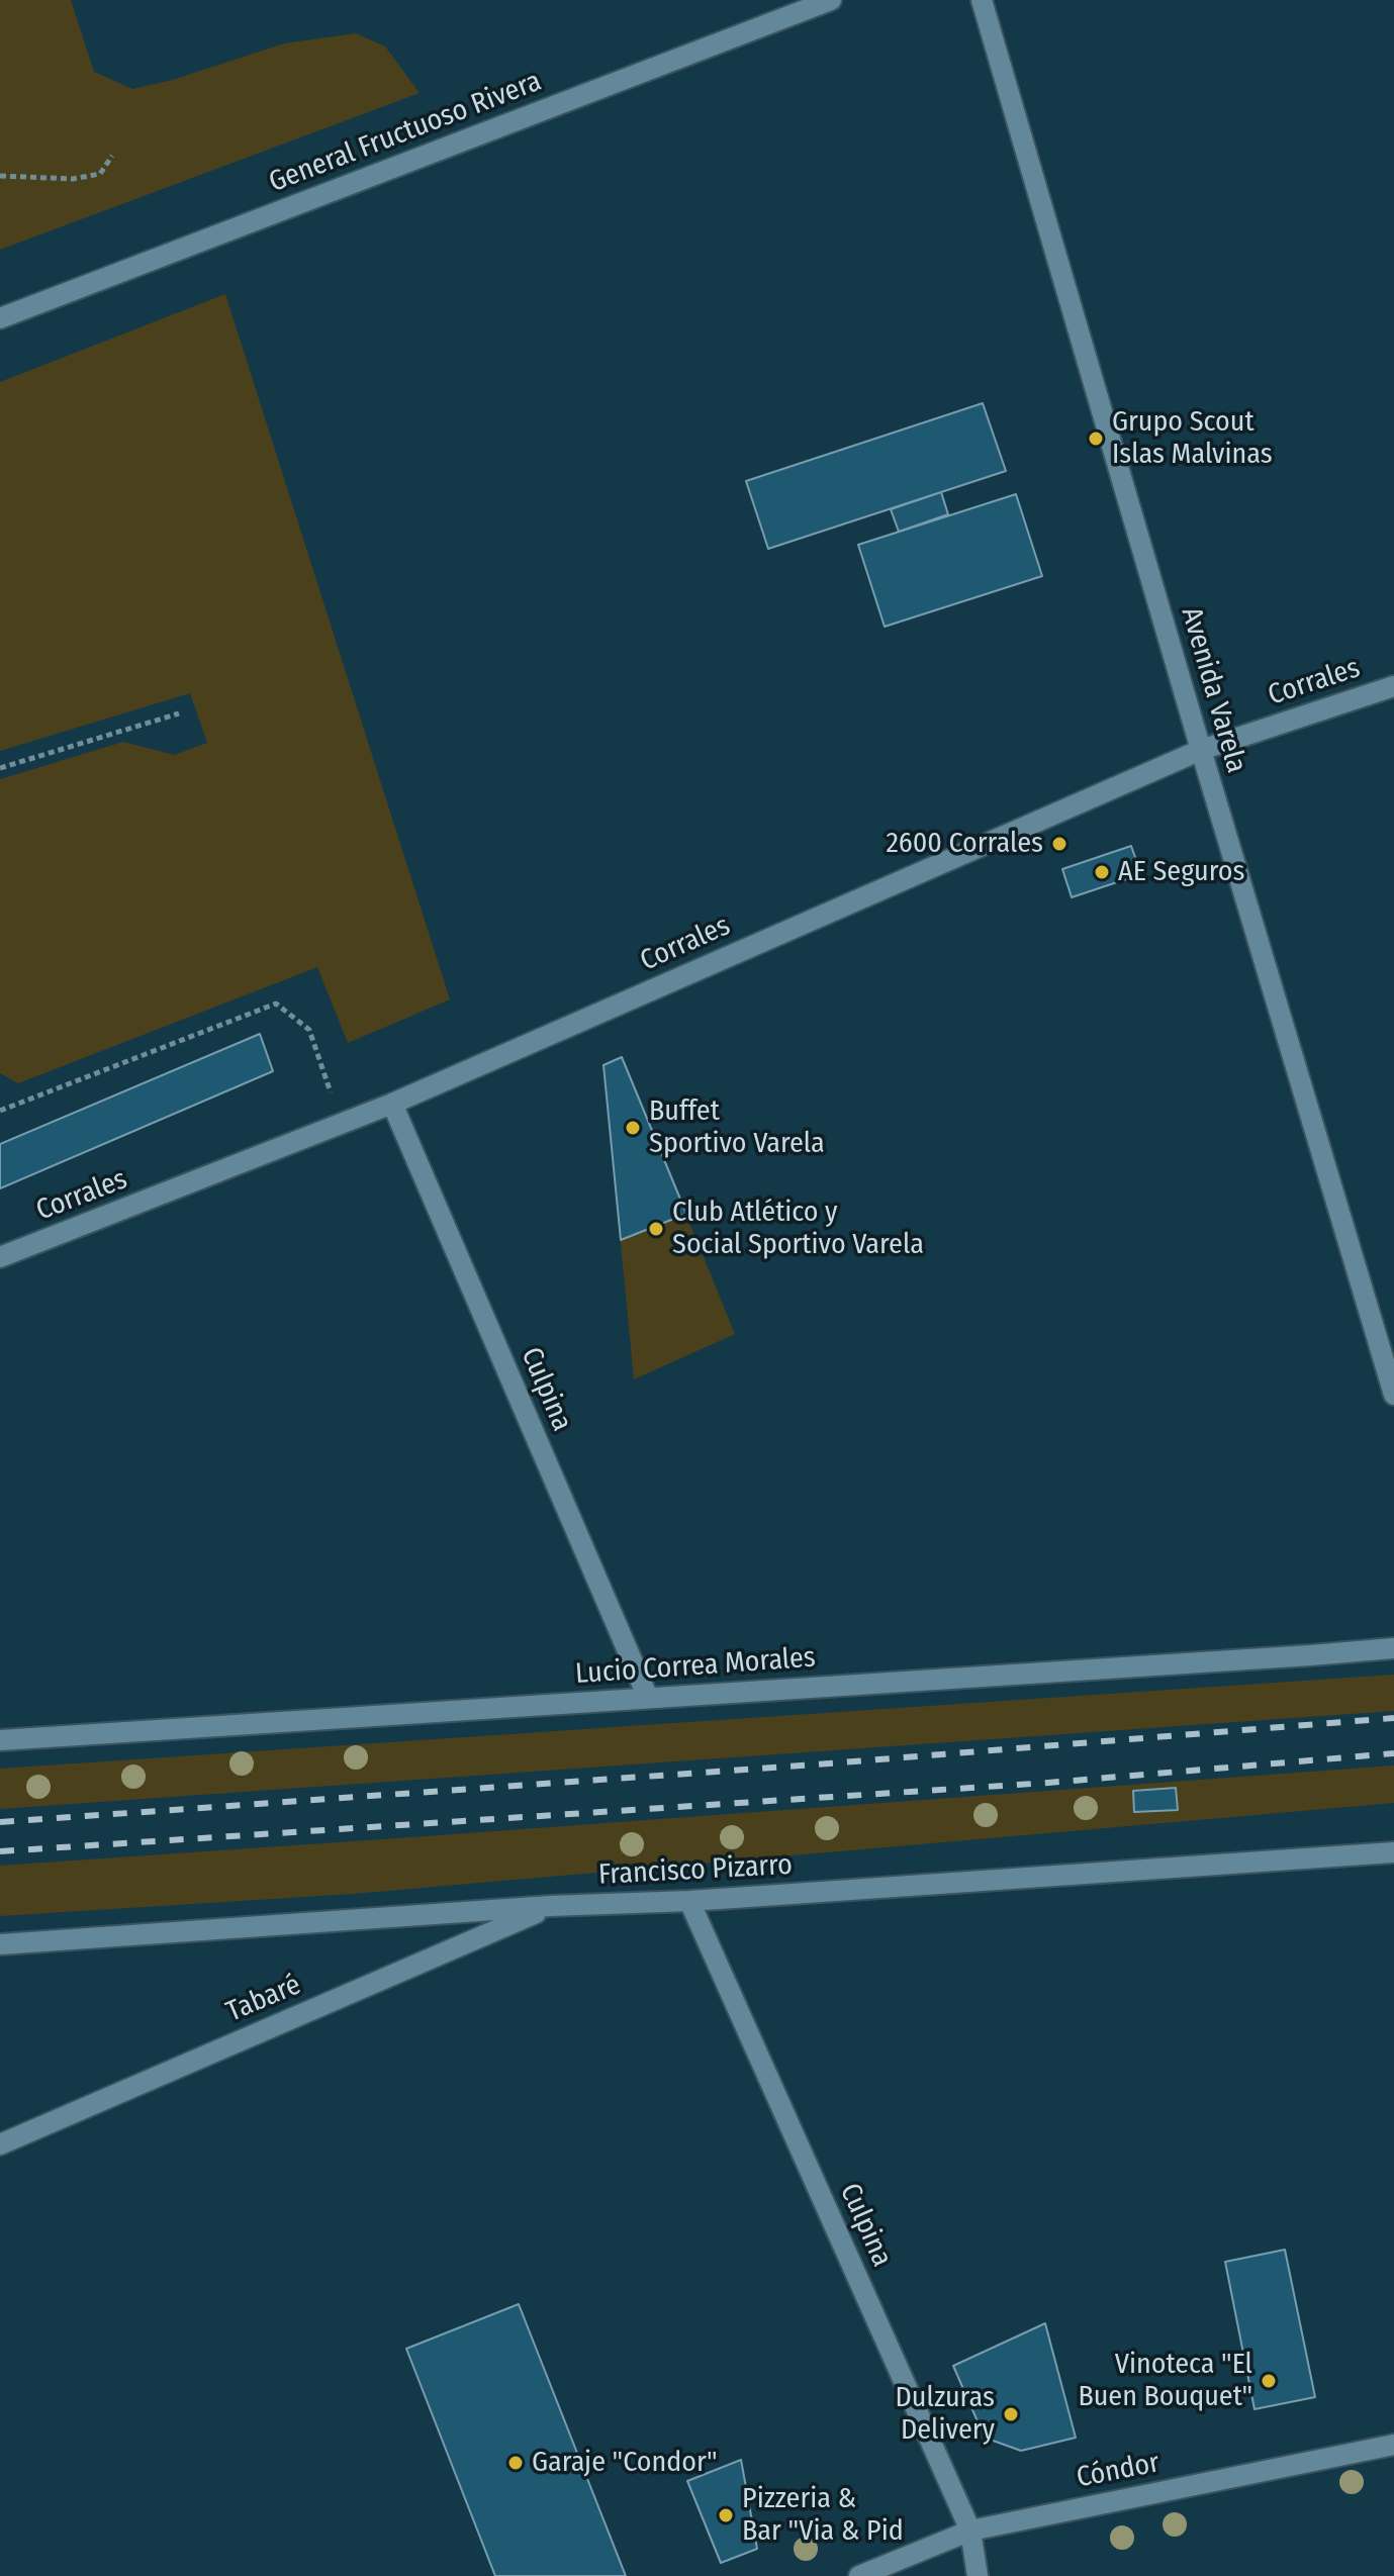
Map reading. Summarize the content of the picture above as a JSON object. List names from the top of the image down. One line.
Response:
{"streets":{"street":["General Fructuoso Rivera","Corrales","Avenida Varela","Culpina","Lucio Correa Morales","Francisco Pizarro","Tabaré","Cóndor"]},"crossings":[["Corrales","Avenida Varela"],["Corrales","Culpina"],["Culpina","Lucio Correa Morales"],["Culpina","Francisco Pizarro"],["Culpina","Cóndor"],["Francisco Pizarro","Tabaré"]],"places":["Grupo Scout Islas Malvinas","2600 Corrales","AE Seguros","Buffet Sportivo Varela","Club Atlético y Social Sportivo Varela","Vinoteca \"El Buen Bouquet\"","Dulzuras Delivery","Garaje \"Condor\"","Pizzeria & Bar \"Via & Pid"]}
